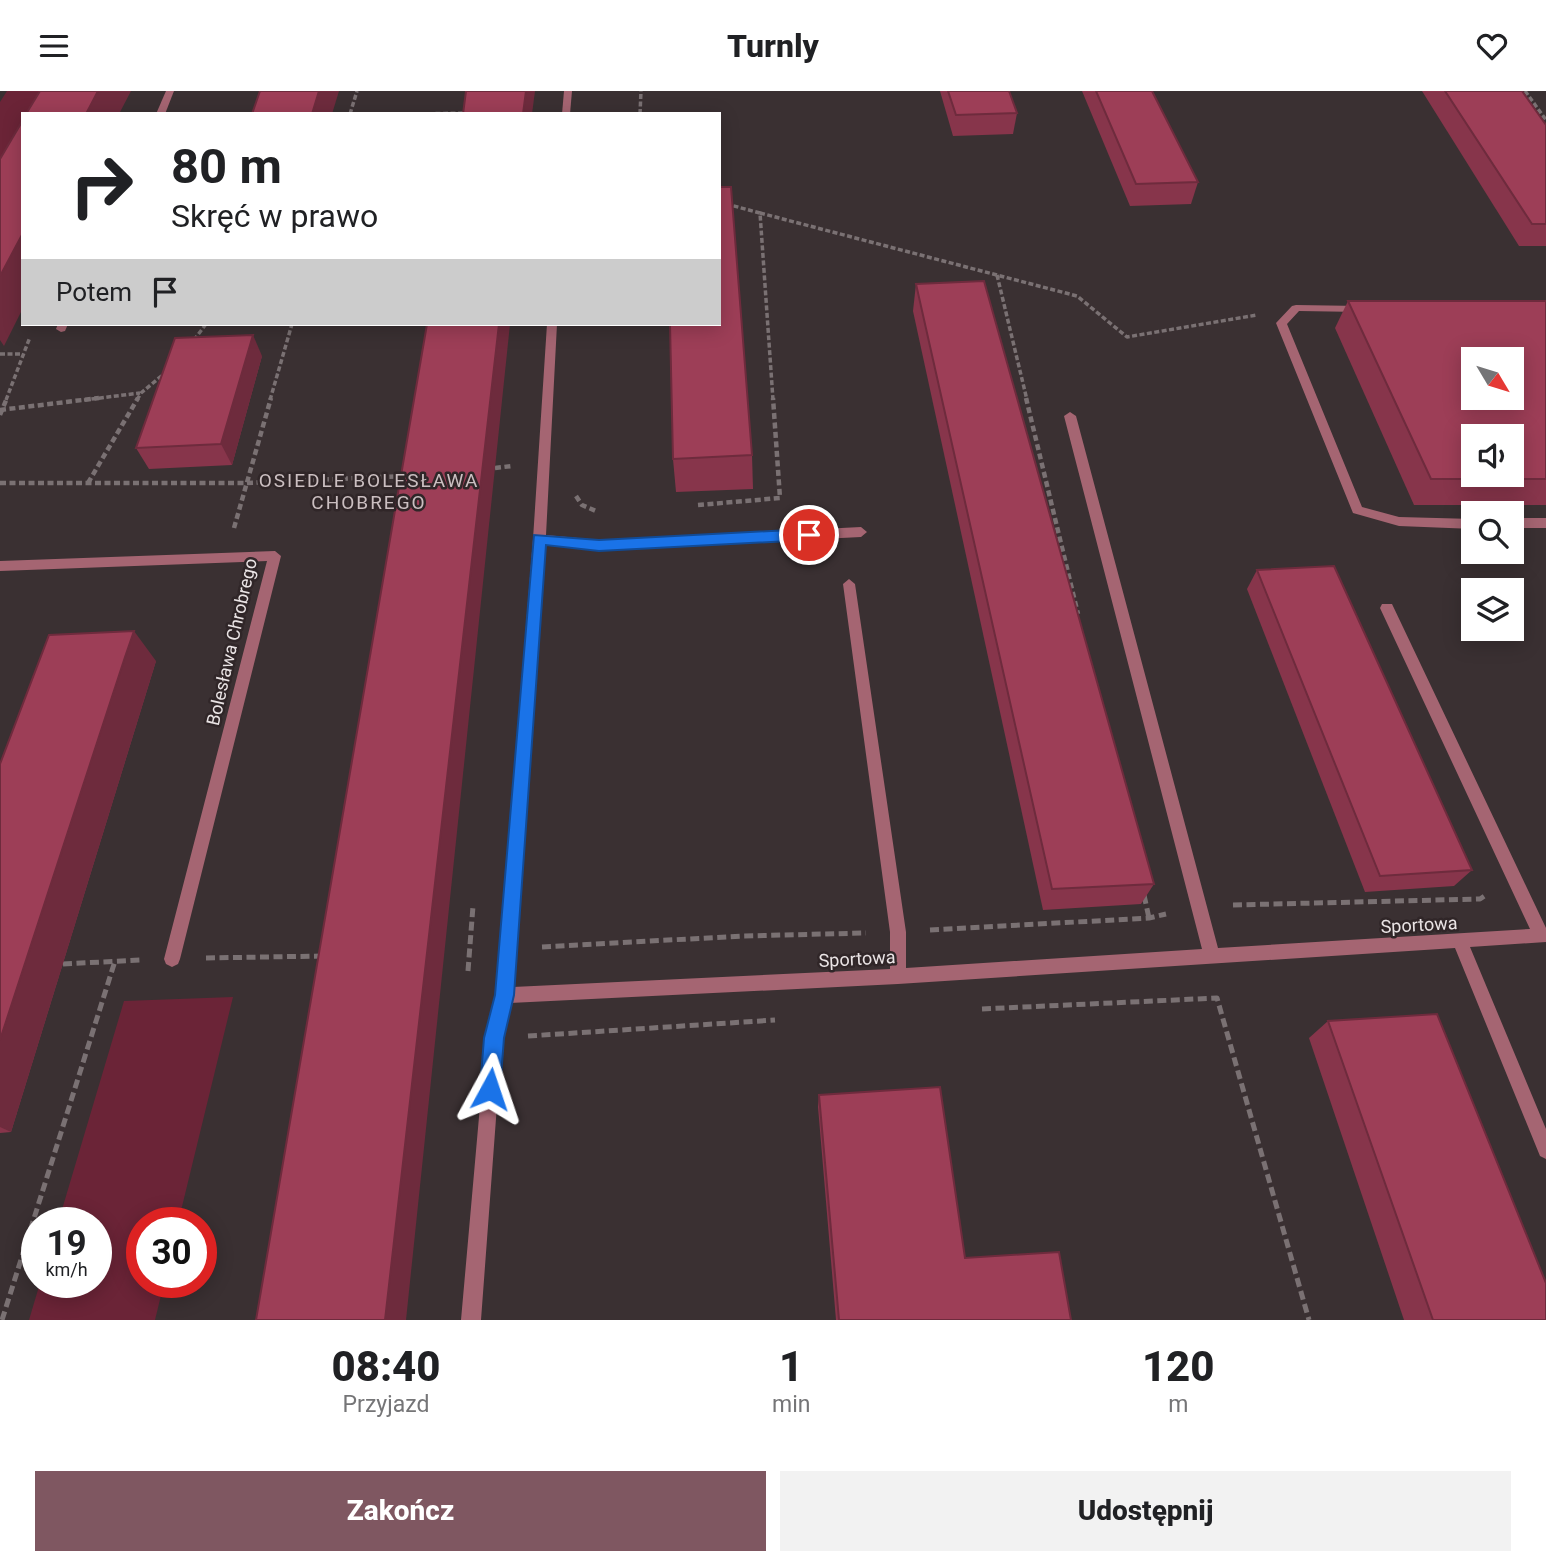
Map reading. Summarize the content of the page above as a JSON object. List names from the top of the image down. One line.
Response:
{"streets":{"street":["Bolesława Chrobrego","Sportowa"]},"districts":["OSIEDLE BOLESŁAWA CHOBREGO"],"north":"bottom right","page":{"header":"Turnly","turn":["80 m","Skręć w prawo"],"then":"Potem","speed":"19 km/h","limit":"30","eta":["08:40","Przyjazd","1","min","120","m"],"buttons":["Zakończ","Udostępnij"]}}
